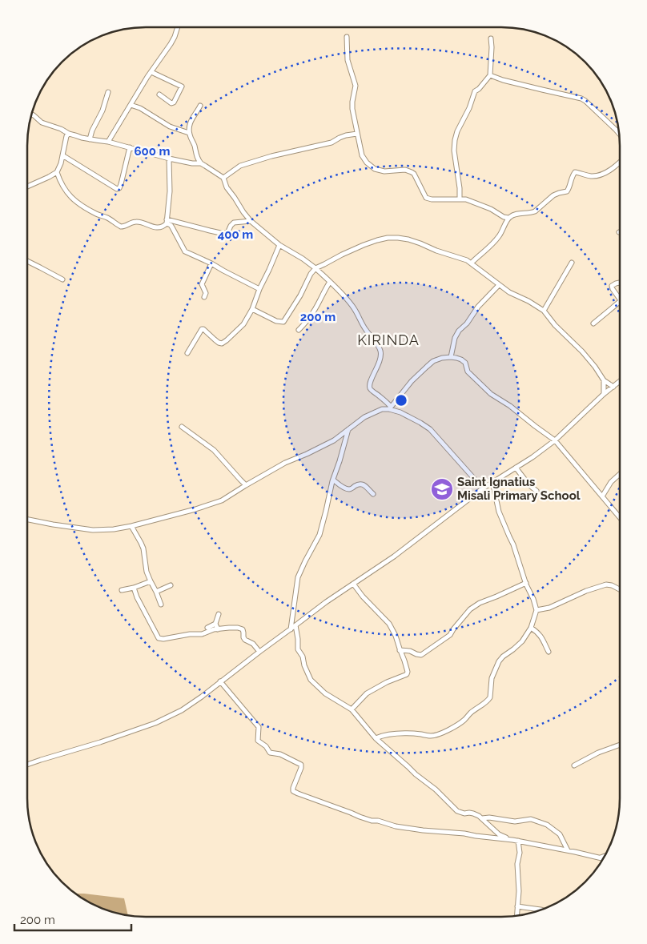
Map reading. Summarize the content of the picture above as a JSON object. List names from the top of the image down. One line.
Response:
{"districts":["KIRINDA"],"places":{"school or university":["Saint Ignatius Misali Primary School"]},"scale_bar":"200 m","rings":["600 m","400 m","200 m"]}
